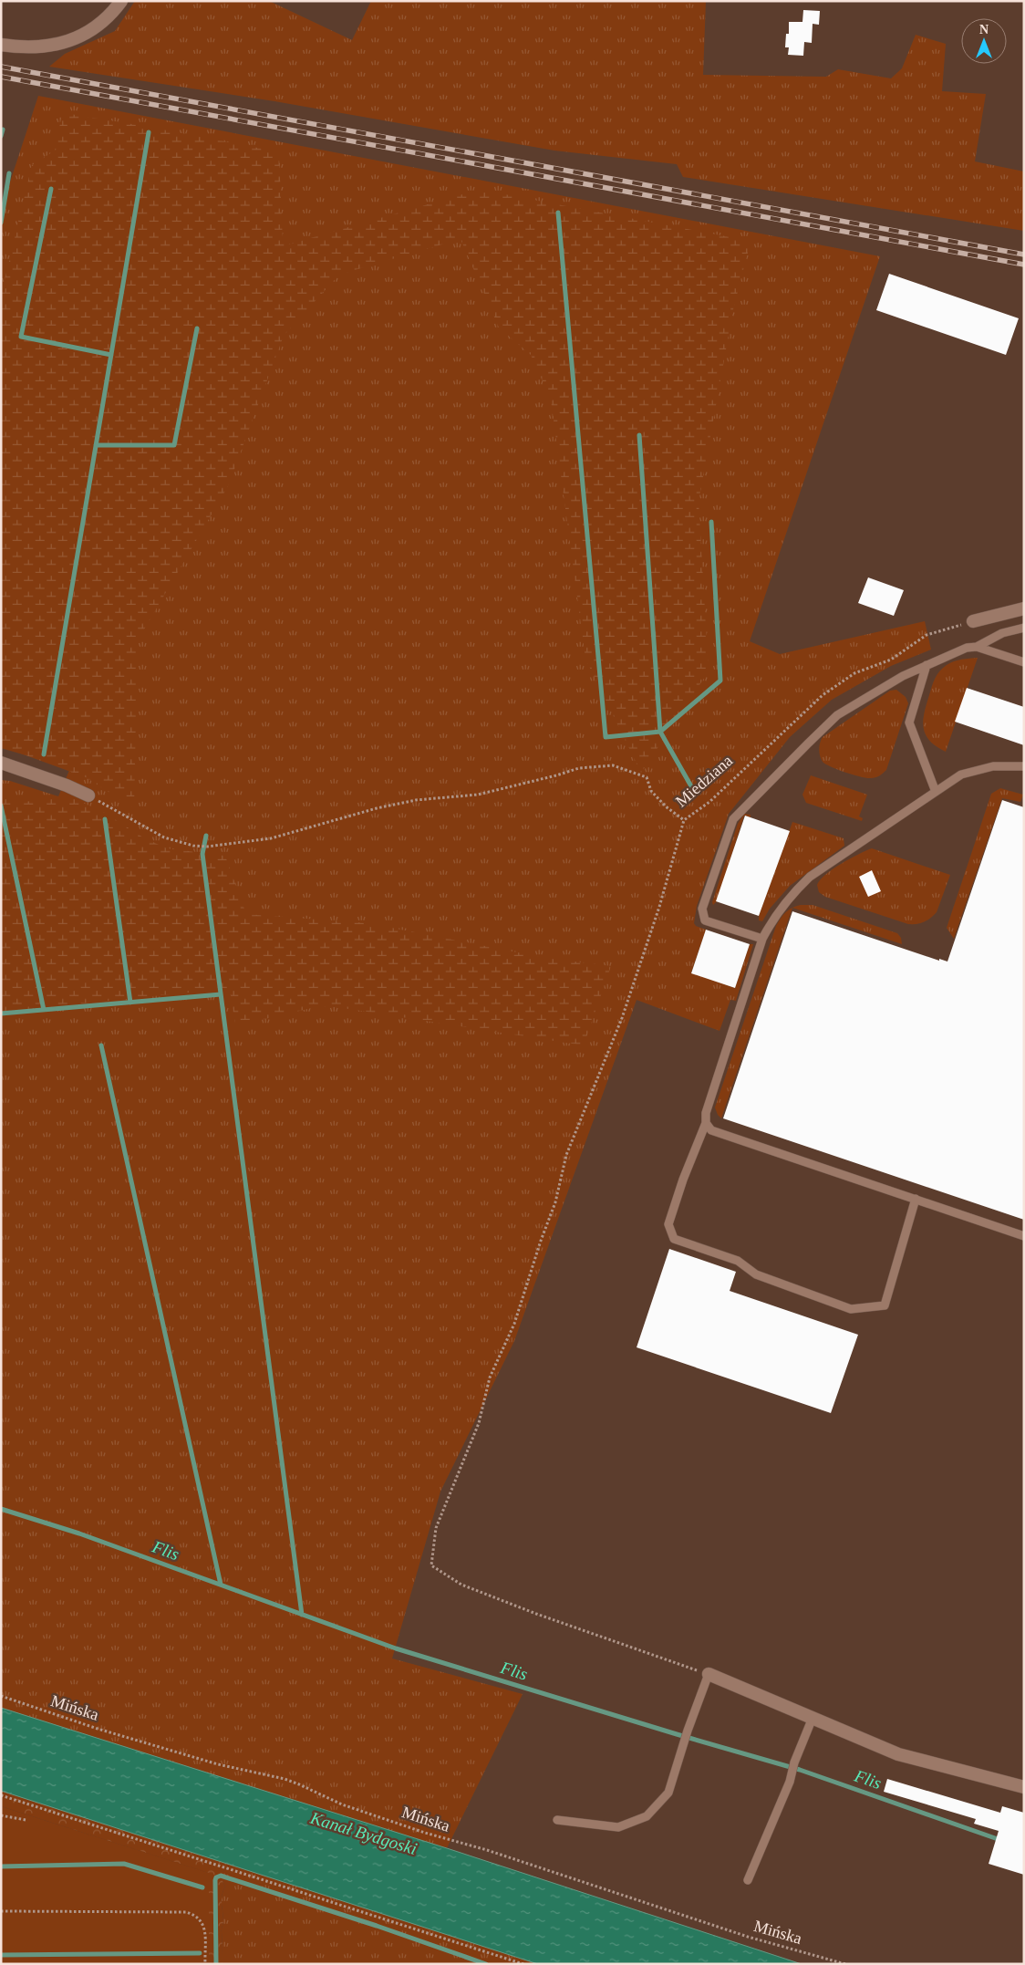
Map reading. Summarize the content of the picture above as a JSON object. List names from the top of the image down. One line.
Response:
{"streets":{"path":["Miedziana","Mińska"]},"water":["Flis","Kanał Bydgoski"],"north":"top"}
